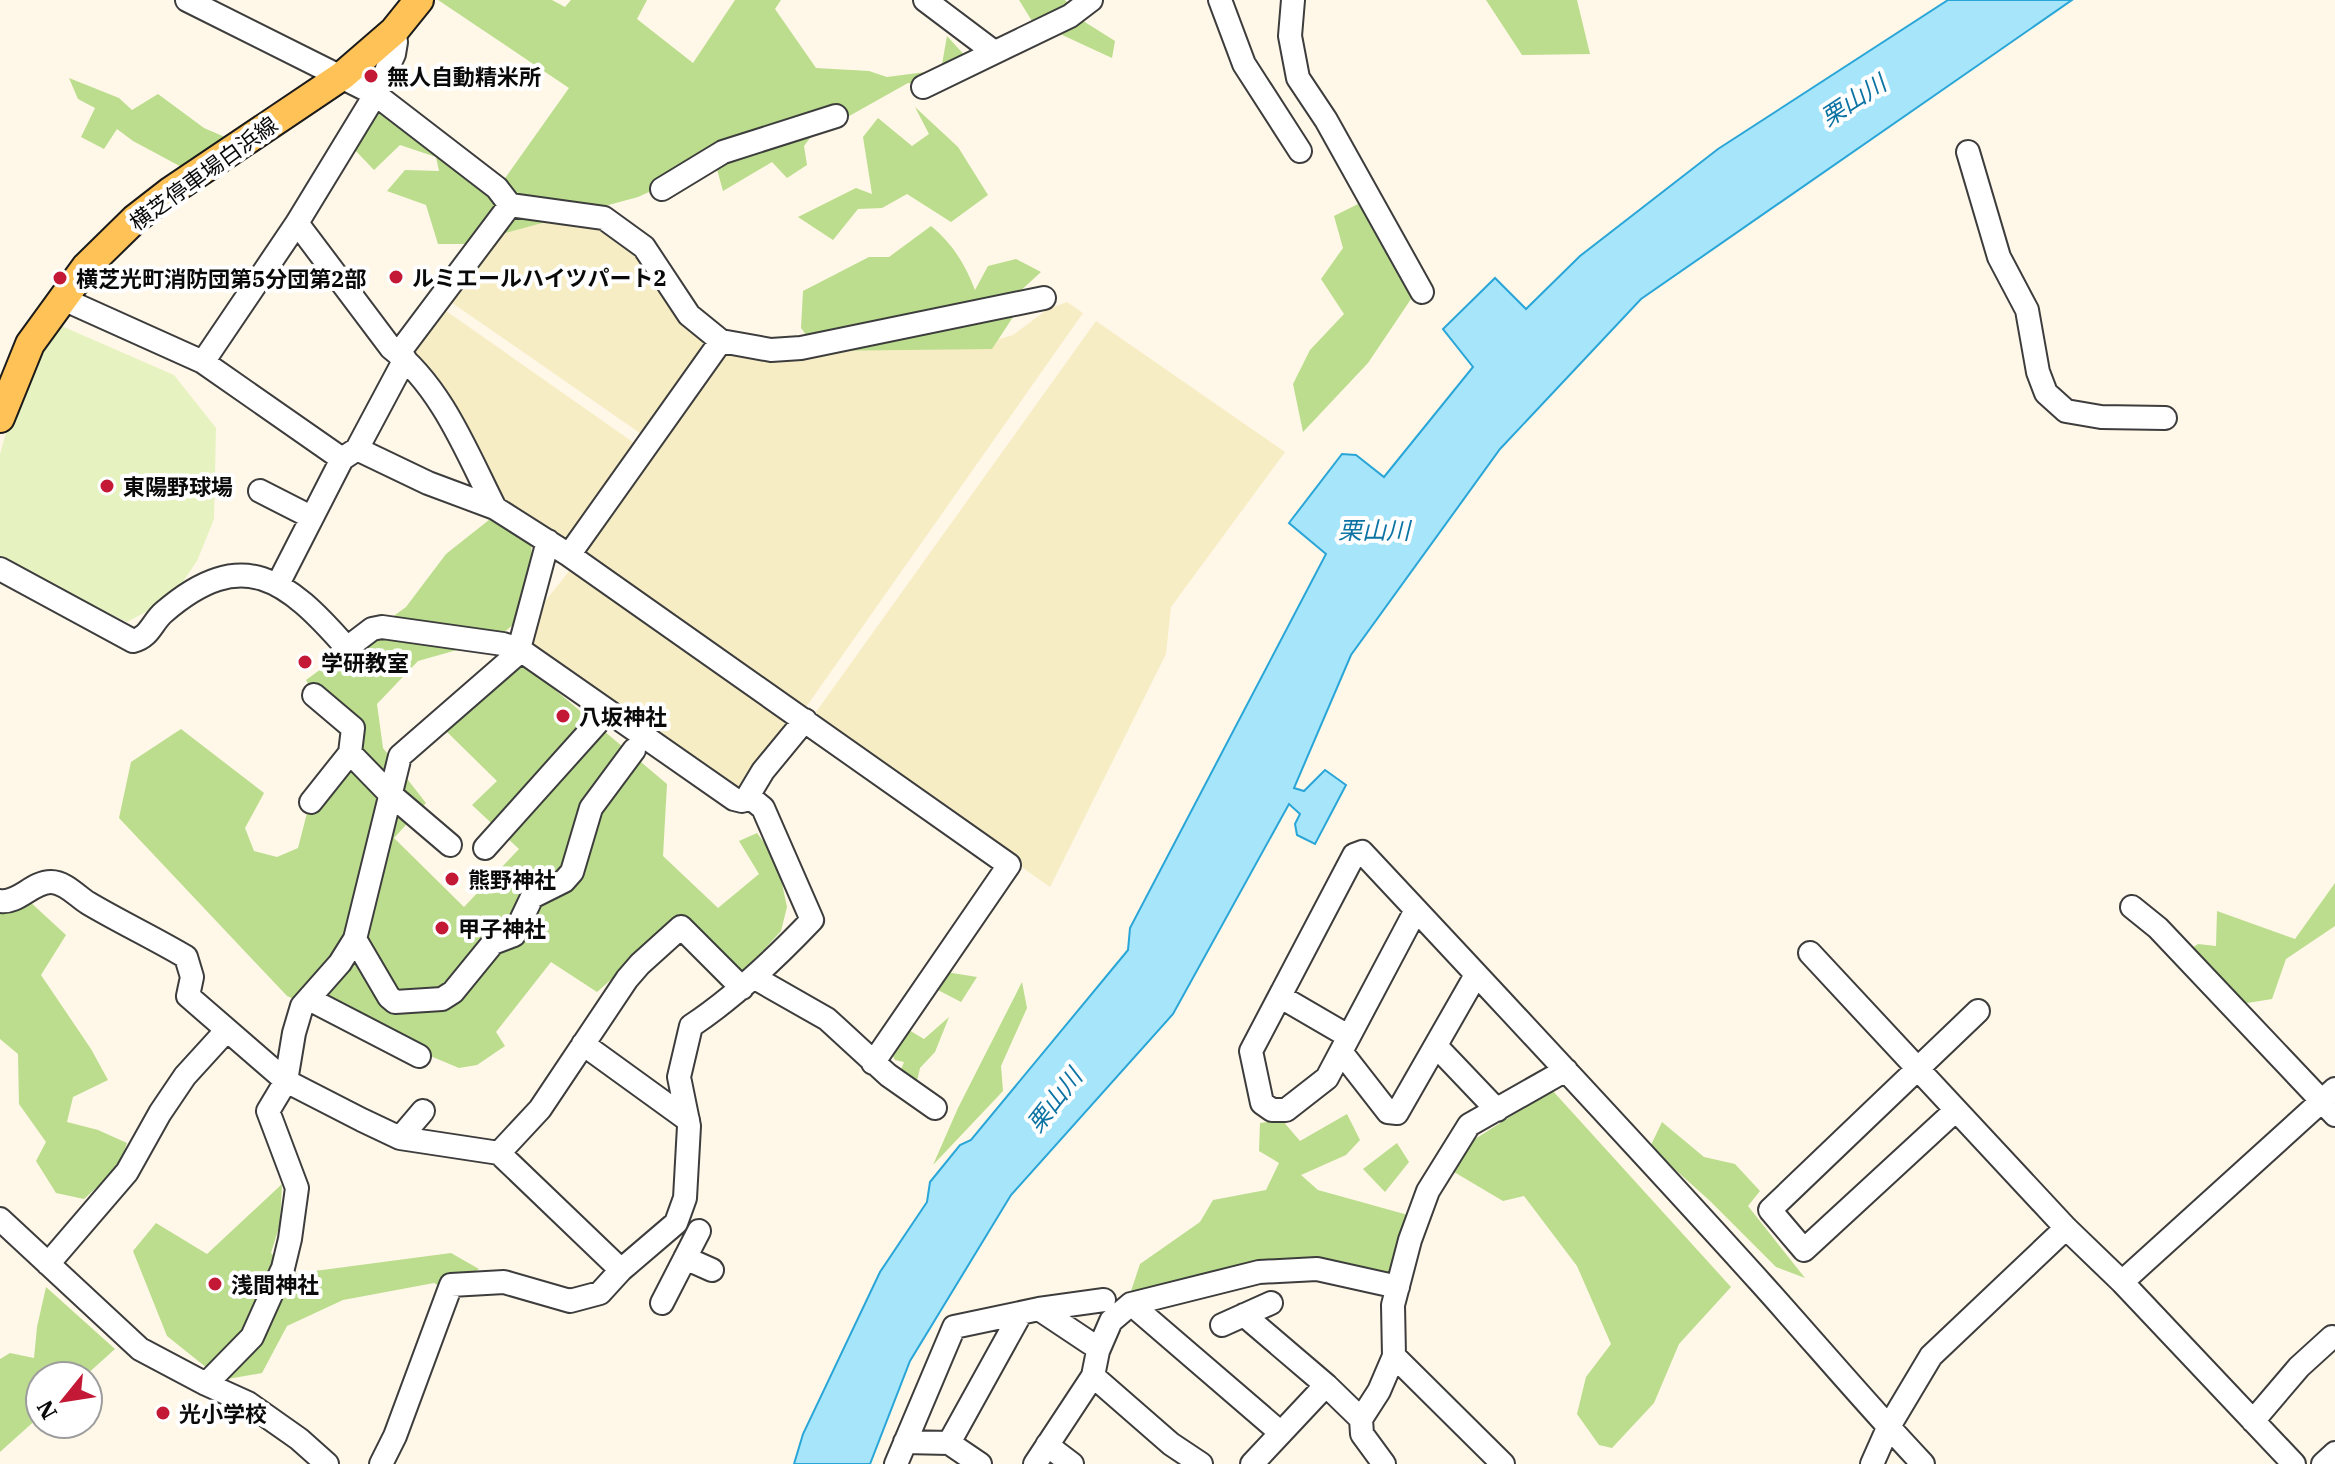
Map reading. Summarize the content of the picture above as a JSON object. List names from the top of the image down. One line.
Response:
{"streets":{"main road":["横芝停車場白浜線"]},"water":["栗山川"],"places":["無人自動精米所","ルミエールハイツパート2","横芝光町消防団第5分団第2部","東陽野球場","学研教室","八坂神社","熊野神社","甲子神社","浅間神社","光小学校"],"north":"bottom left"}
